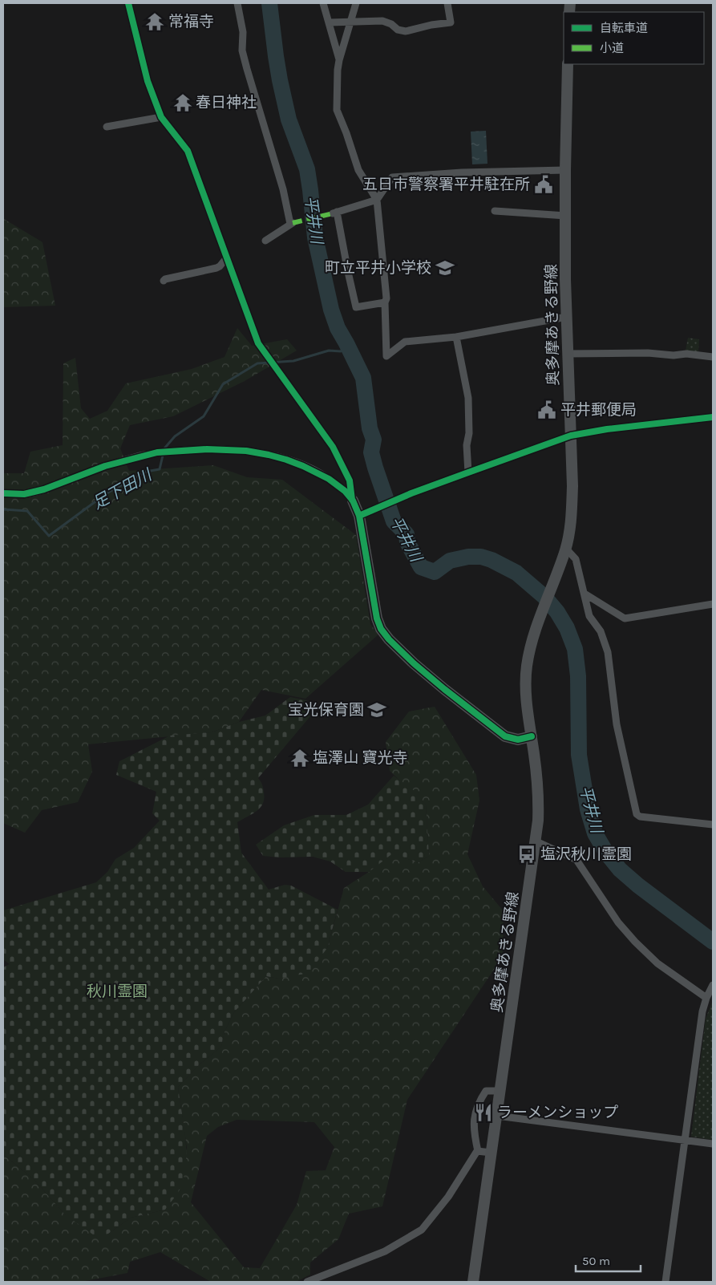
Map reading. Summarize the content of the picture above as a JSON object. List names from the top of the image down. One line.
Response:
{"streets":{"main road":["奥多摩あきる野線"]},"water":["平井川","足下田川"],"parks":["秋川霊園"],"places":{"temple":["常福寺","春日神社","塩澤山 寶光寺"],"public building":["五日市警察署平井駐在所","平井郵便局"],"school or university":["町立平井小学校","宝光保育園"],"bus stop":["塩沢秋川霊園"],"restaurant":["ラーメンショップ"]},"legend":["自転車道","小道"],"scale_bar":"50 m"}
